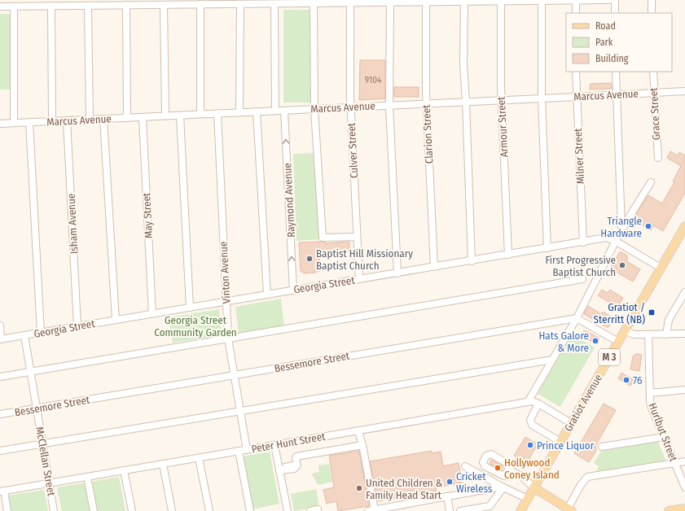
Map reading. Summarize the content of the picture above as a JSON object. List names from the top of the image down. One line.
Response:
{"streets":{"main road":["M 3","Gratiot Avenue"],"street":["Marcus Avenue","Grace Street","Armour Street","Clarion Street","Culver Street","Milner Street","Raymond Avenue","May Street","Isham Avenue","Vinton Avenue","Georgia Street","Bessemore Street","Hurlbut Street","Peter Hunt Street","McClellan Street"]},"crossings":[["Marcus Avenue","Grace Street"],["Marcus Avenue","Armour Street"],["Marcus Avenue","Clarion Street"],["Marcus Avenue","Culver Street"],["Marcus Avenue","Milner Street"],["Marcus Avenue","Raymond Avenue"],["Marcus Avenue","May Street"],["Marcus Avenue","Isham Avenue"],["Marcus Avenue","Vinton Avenue"],["Armour Street","Georgia Street"],["Clarion Street","Georgia Street"],["Culver Street","Georgia Street"],["Milner Street","Georgia Street"],["Raymond Avenue","Georgia Street"],["May Street","Georgia Street"],["Isham Avenue","Georgia Street"],["Vinton Avenue","Georgia Street"],["Vinton Avenue","Bessemore Street"],["Vinton Avenue","Peter Hunt Street"],["Georgia Street","Gratiot Avenue"],["Georgia Street","McClellan Street"],["Bessemore Street","McClellan Street"],["Gratiot Avenue","Peter Hunt Street"],["Peter Hunt Street","McClellan Street"]],"parks":["Georgia Street Community Garden"],"places":{"other":["Triangle Hardware","Baptist Hill Missionary Baptist Church","First Progressive Baptist Church","Hats Galore & More","76","Prince Liquor","Hollywood Coney Island","Cricket Wireless","United Children & Family Head Start"],"transit":["Gratiot / Sterritt (NB)"]},"house_numbers":["9104"],"legend":["Road","Park","Building"]}
